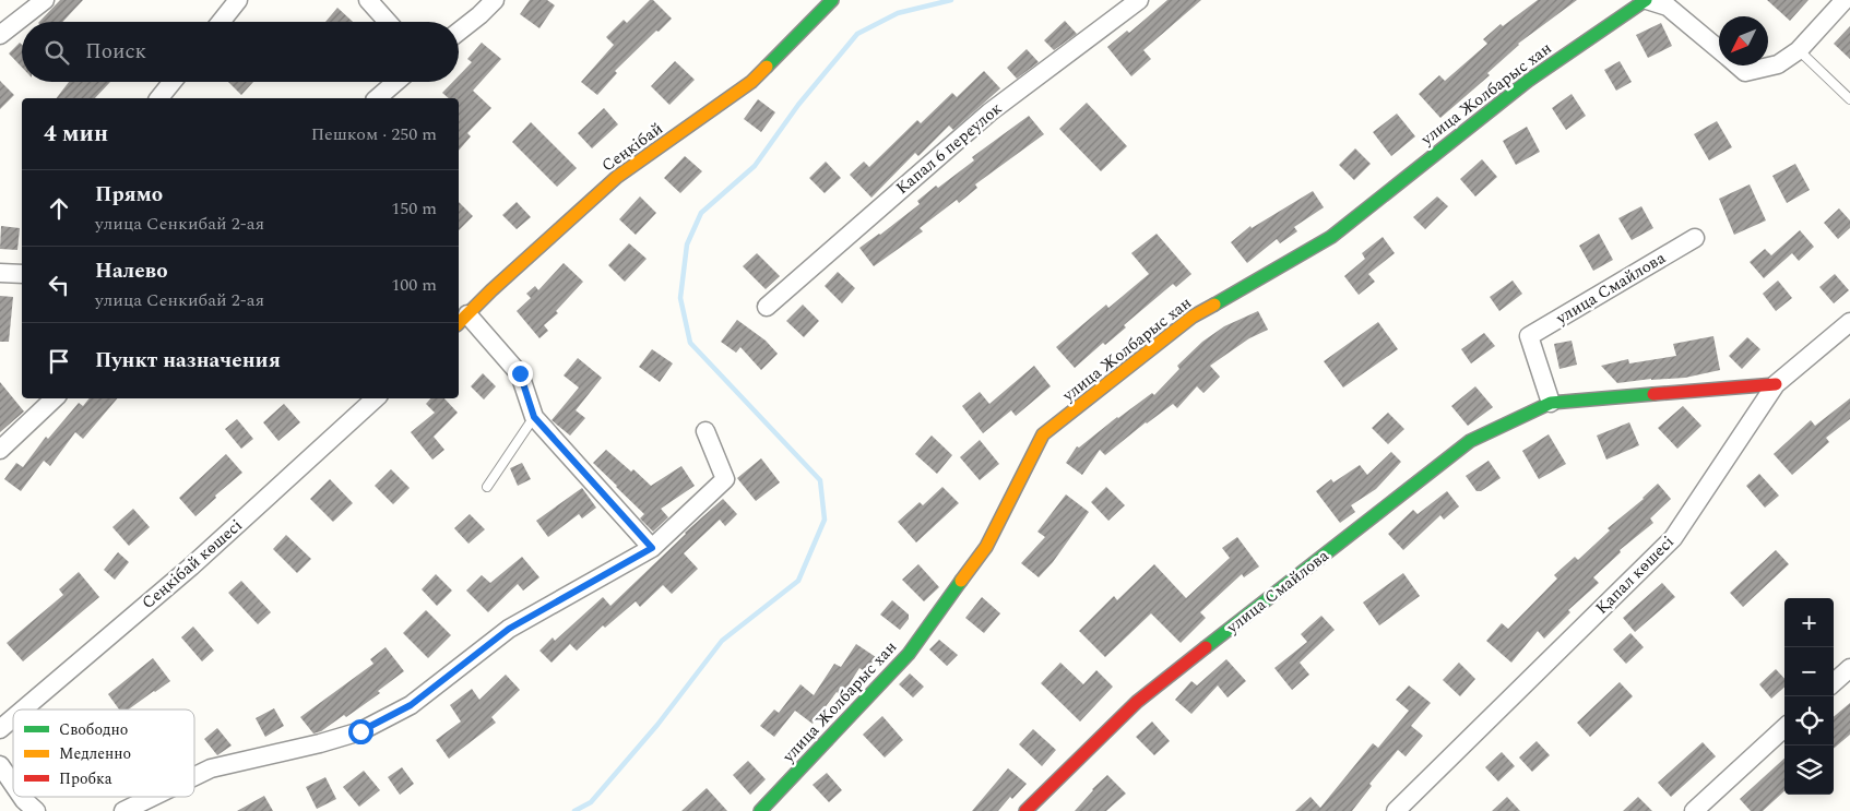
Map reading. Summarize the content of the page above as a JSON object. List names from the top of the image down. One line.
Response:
{"streets":{"street":["улица Жолбарыс хан","Сеңкібай","Капал 6 переулок","улица Смайлова","Сеңкібай көшесі","Қапал көшесі"]},"crossings":[["улица Смайлова","Қапал көшесі"]],"legend":["Свободно","Медленно","Пробка"],"north":"bottom left","page":{"search":"Поиск","heading":["4 мин","Пешком · 250 m"],"list":[["Прямо","улица Сенкибай 2-ая","150 m"],["Налево","улица Сенкибай 2-ая","100 m"],"Пункт назначения"],"map_buttons":["+","−"]}}
